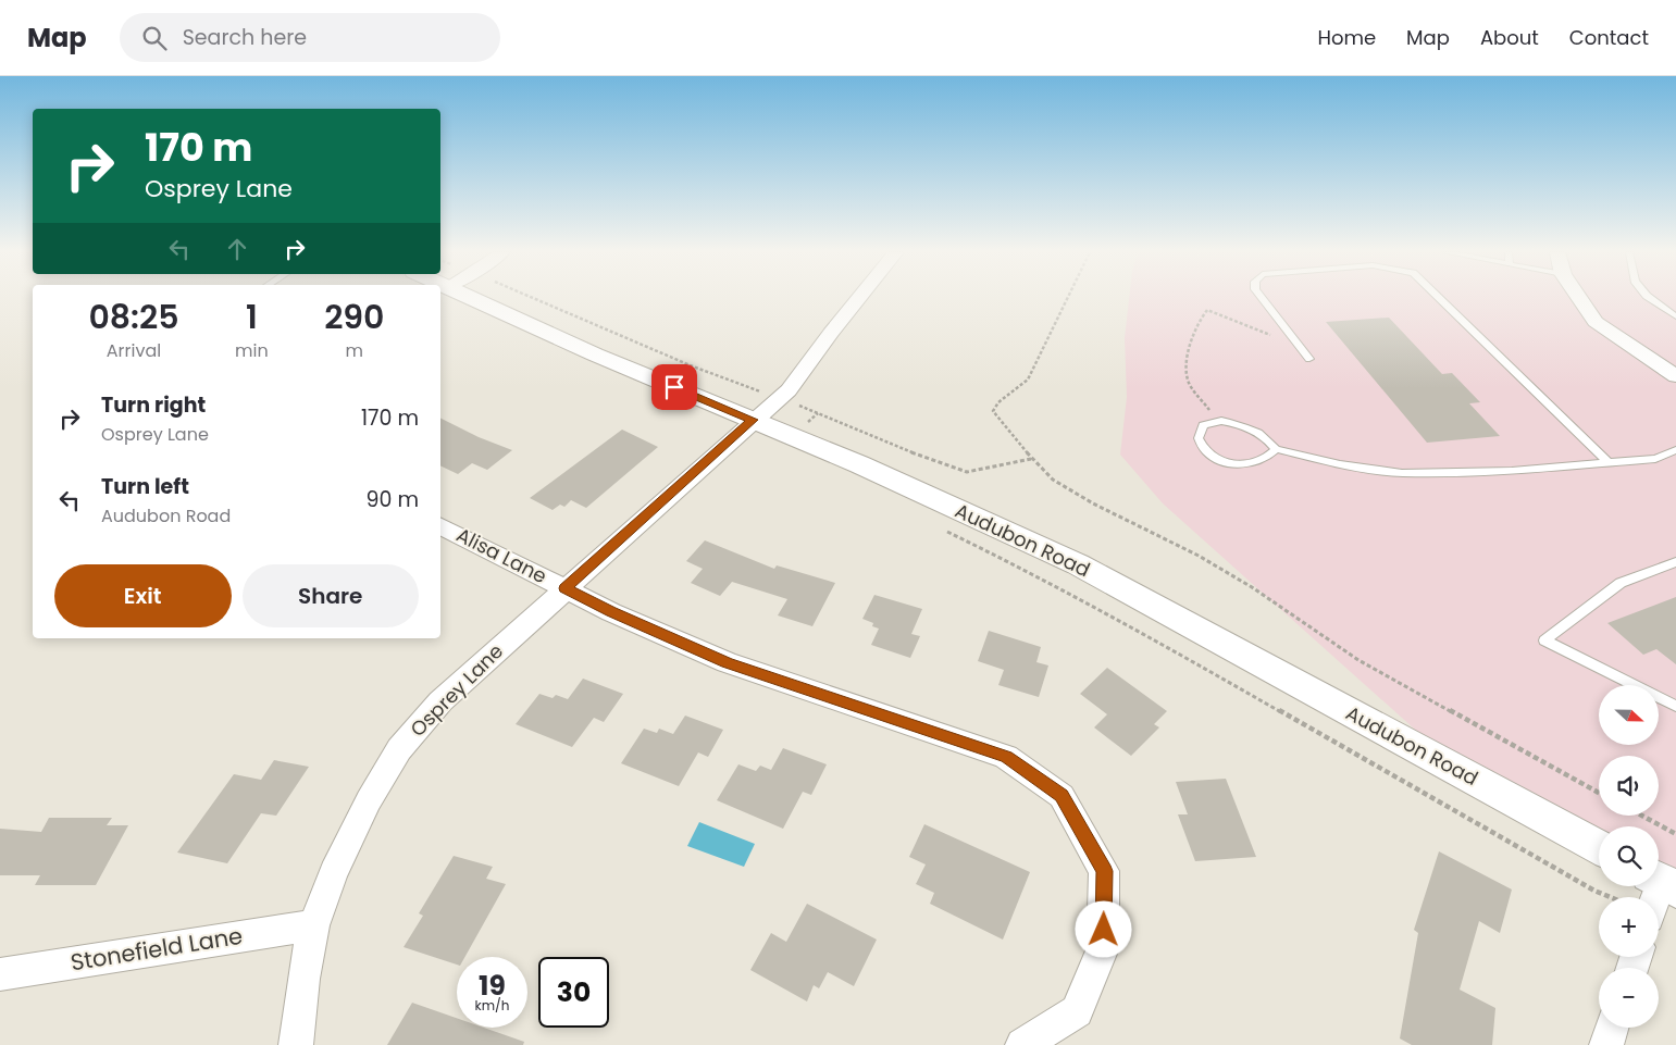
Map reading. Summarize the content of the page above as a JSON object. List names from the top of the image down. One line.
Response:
{"streets":{"street":["Audubon Road","Alisa Lane","Osprey Lane","Stonefield Lane"]},"crossings":[["Audubon Road","Osprey Lane"],["Alisa Lane","Osprey Lane"],["Osprey Lane","Stonefield Lane"]],"north":"right","page":{"header":"Map","search":"Search here","nav":["Home","Map","About","Contact"],"turn":["170 m","Osprey Lane"],"eta":["08:25","Arrival","1","min","290","m"],"list":[{"name":"Turn right","note":"Osprey Lane","value":"170 m"},{"name":"Turn left","note":"Audubon Road","value":"90 m"}],"buttons":["Exit","Share"],"map_buttons":["+","−"],"speed":"19 km/h","limit":"30"}}
